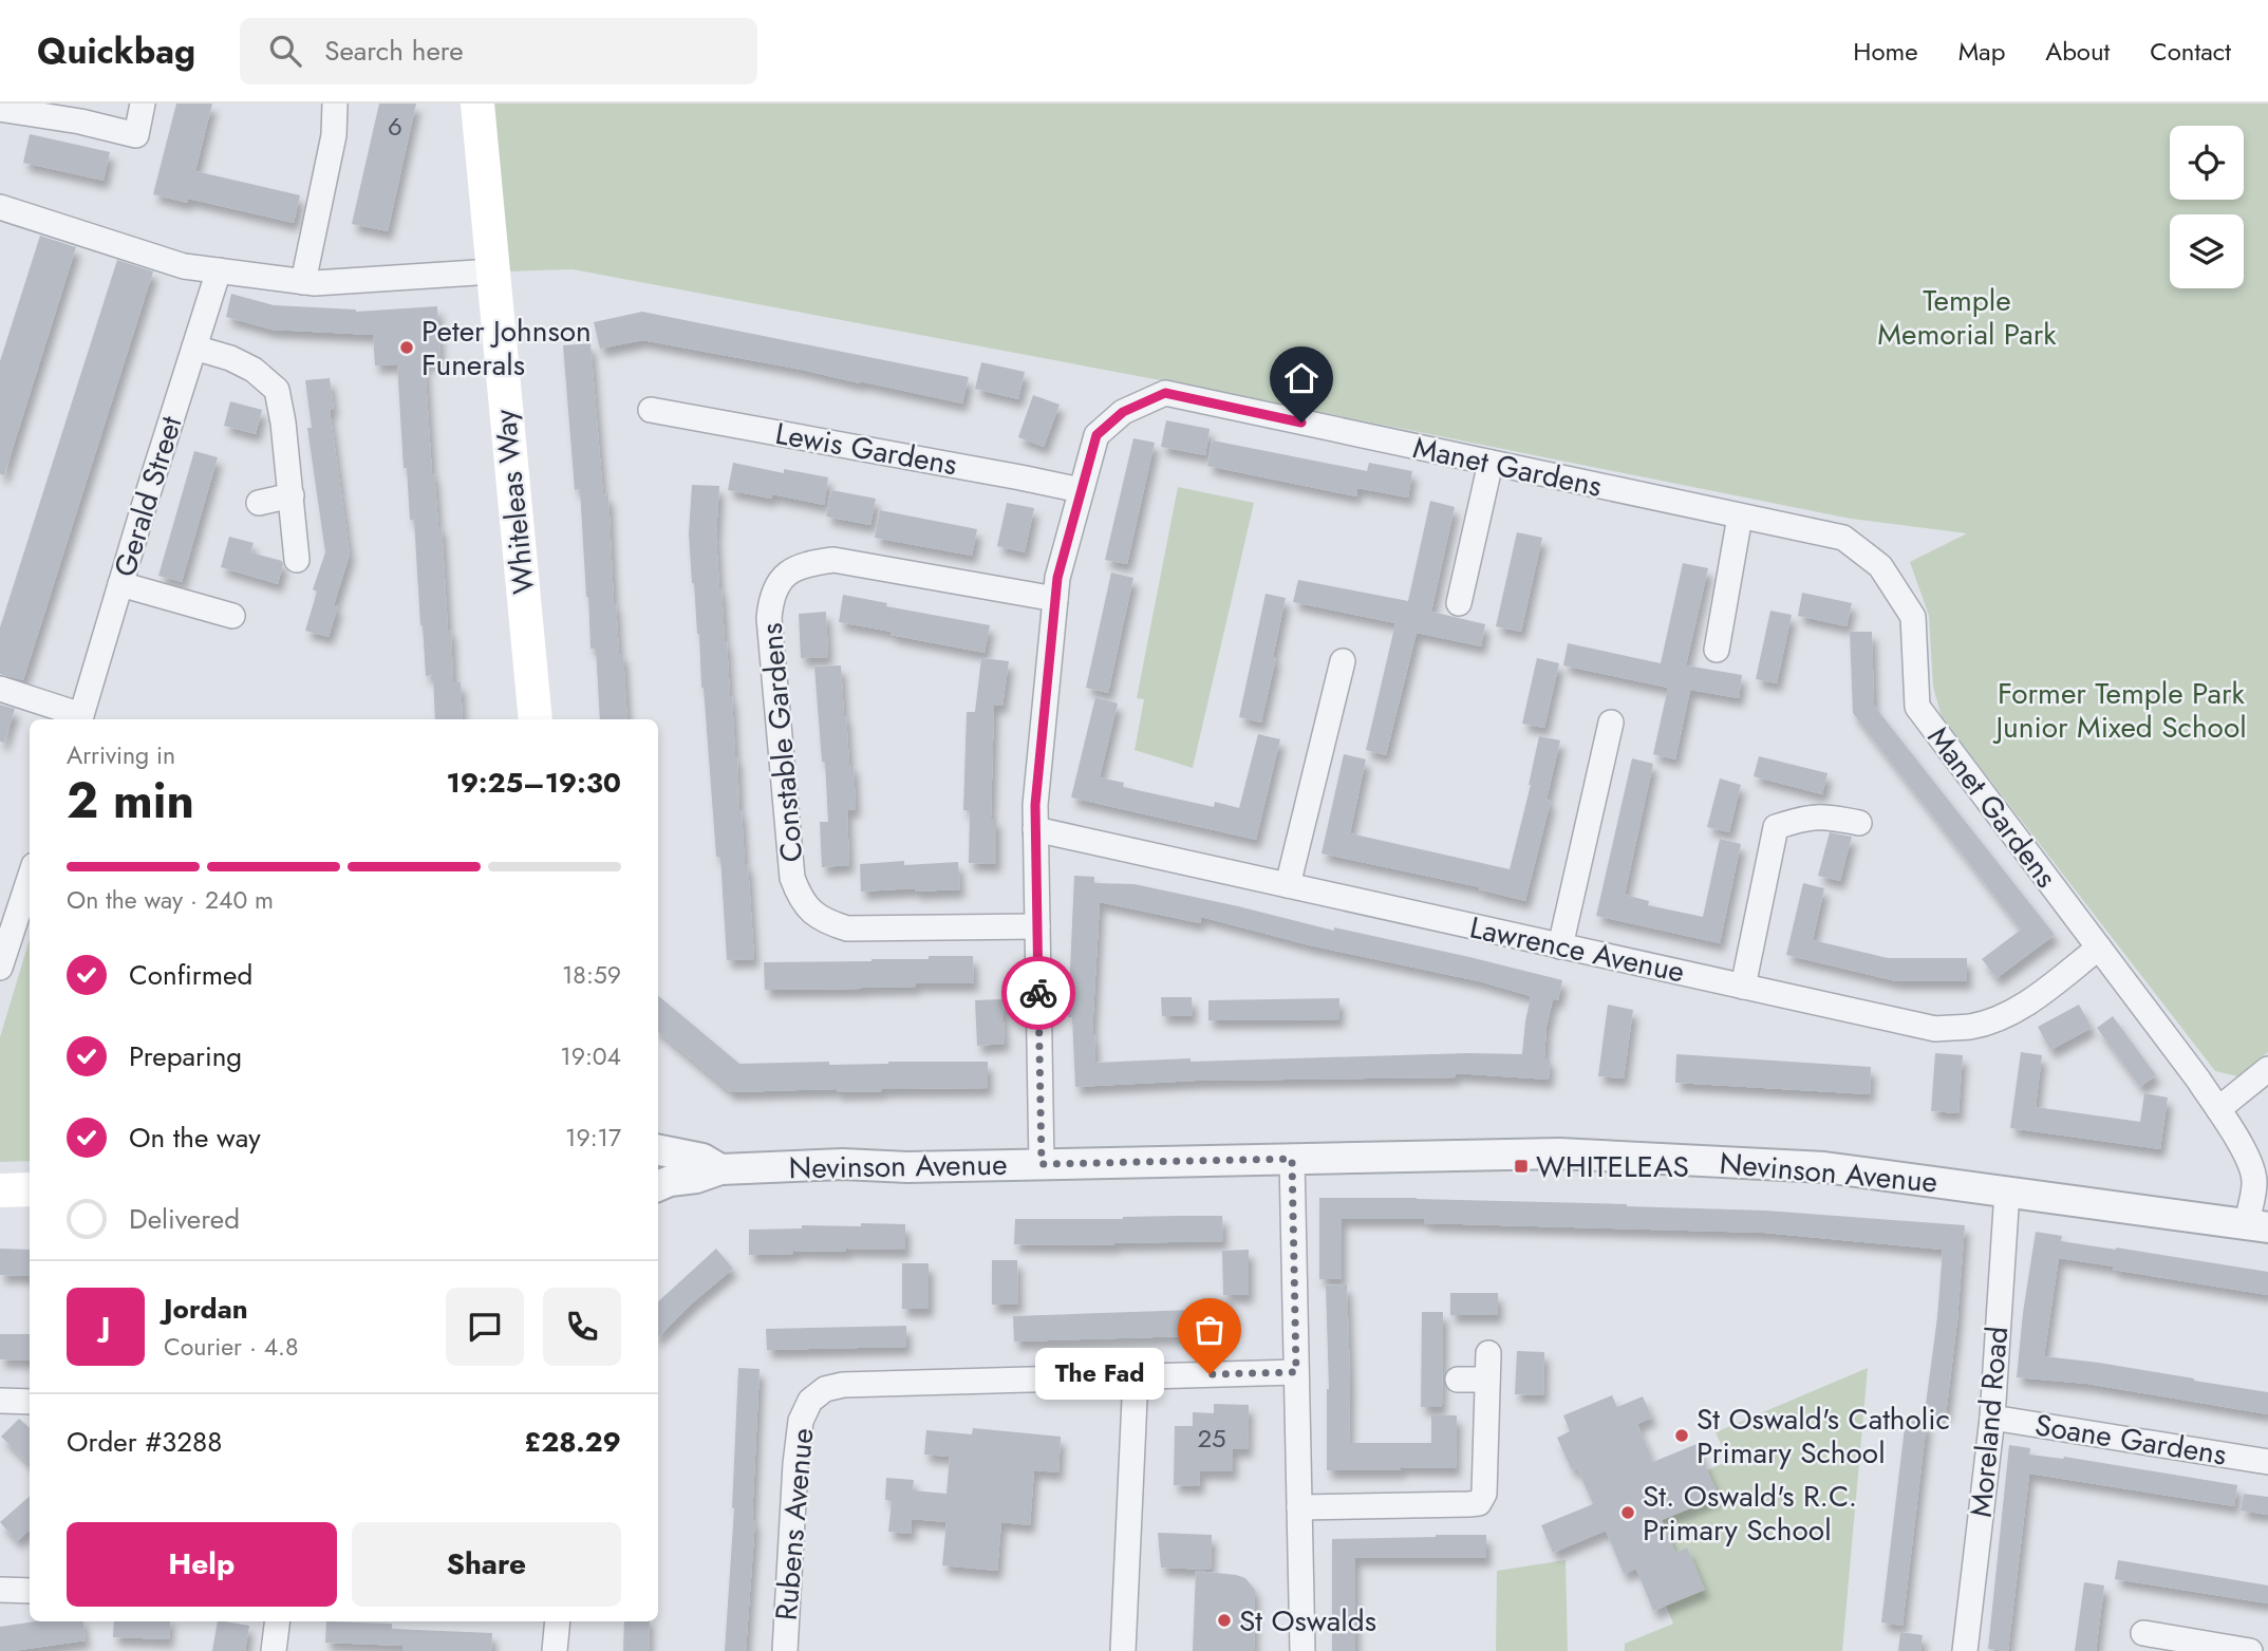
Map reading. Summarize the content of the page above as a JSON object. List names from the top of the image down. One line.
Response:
{"streets":{"main road":["Whiteleas Way"],"street":["Lewis Gardens","Manet Gardens","Gerald Street","Constable Gardens","Lawrence Avenue","Nevinson Avenue","Moreland Road","Soane Gardens","Rubens Avenue"]},"crossings":[["Lewis Gardens","Manet Gardens"],["Manet Gardens","Constable Gardens"],["Manet Gardens","Lawrence Avenue"],["Manet Gardens","Nevinson Avenue"],["Nevinson Avenue","Moreland Road"],["Moreland Road","Soane Gardens"]],"parks":["Temple Memorial Park","Former Temple Park Junior Mixed School"],"places":{"other":["Peter Johnson Funerals","The Fad","St Oswald's Catholic Primary School","St. Oswald's R.C. Primary School","St Oswalds"],"transit":["WHITELEAS"]},"house_numbers":["6","25"],"page":{"header":"Quickbag","search":"Search here","nav":["Home","Map","About","Contact"],"heading":["2 min","Arriving in","19:25–19:30"],"panel":["Jordan","Courier · 4.8","Order #3288","£28.29"],"bar":"On the way · 240 m","list":[["Confirmed","18:59"],["Preparing","19:04"],["On the way","19:17"],"Delivered"],"round":"J","bubble":"The Fad","buttons":["Help","Share"]}}
